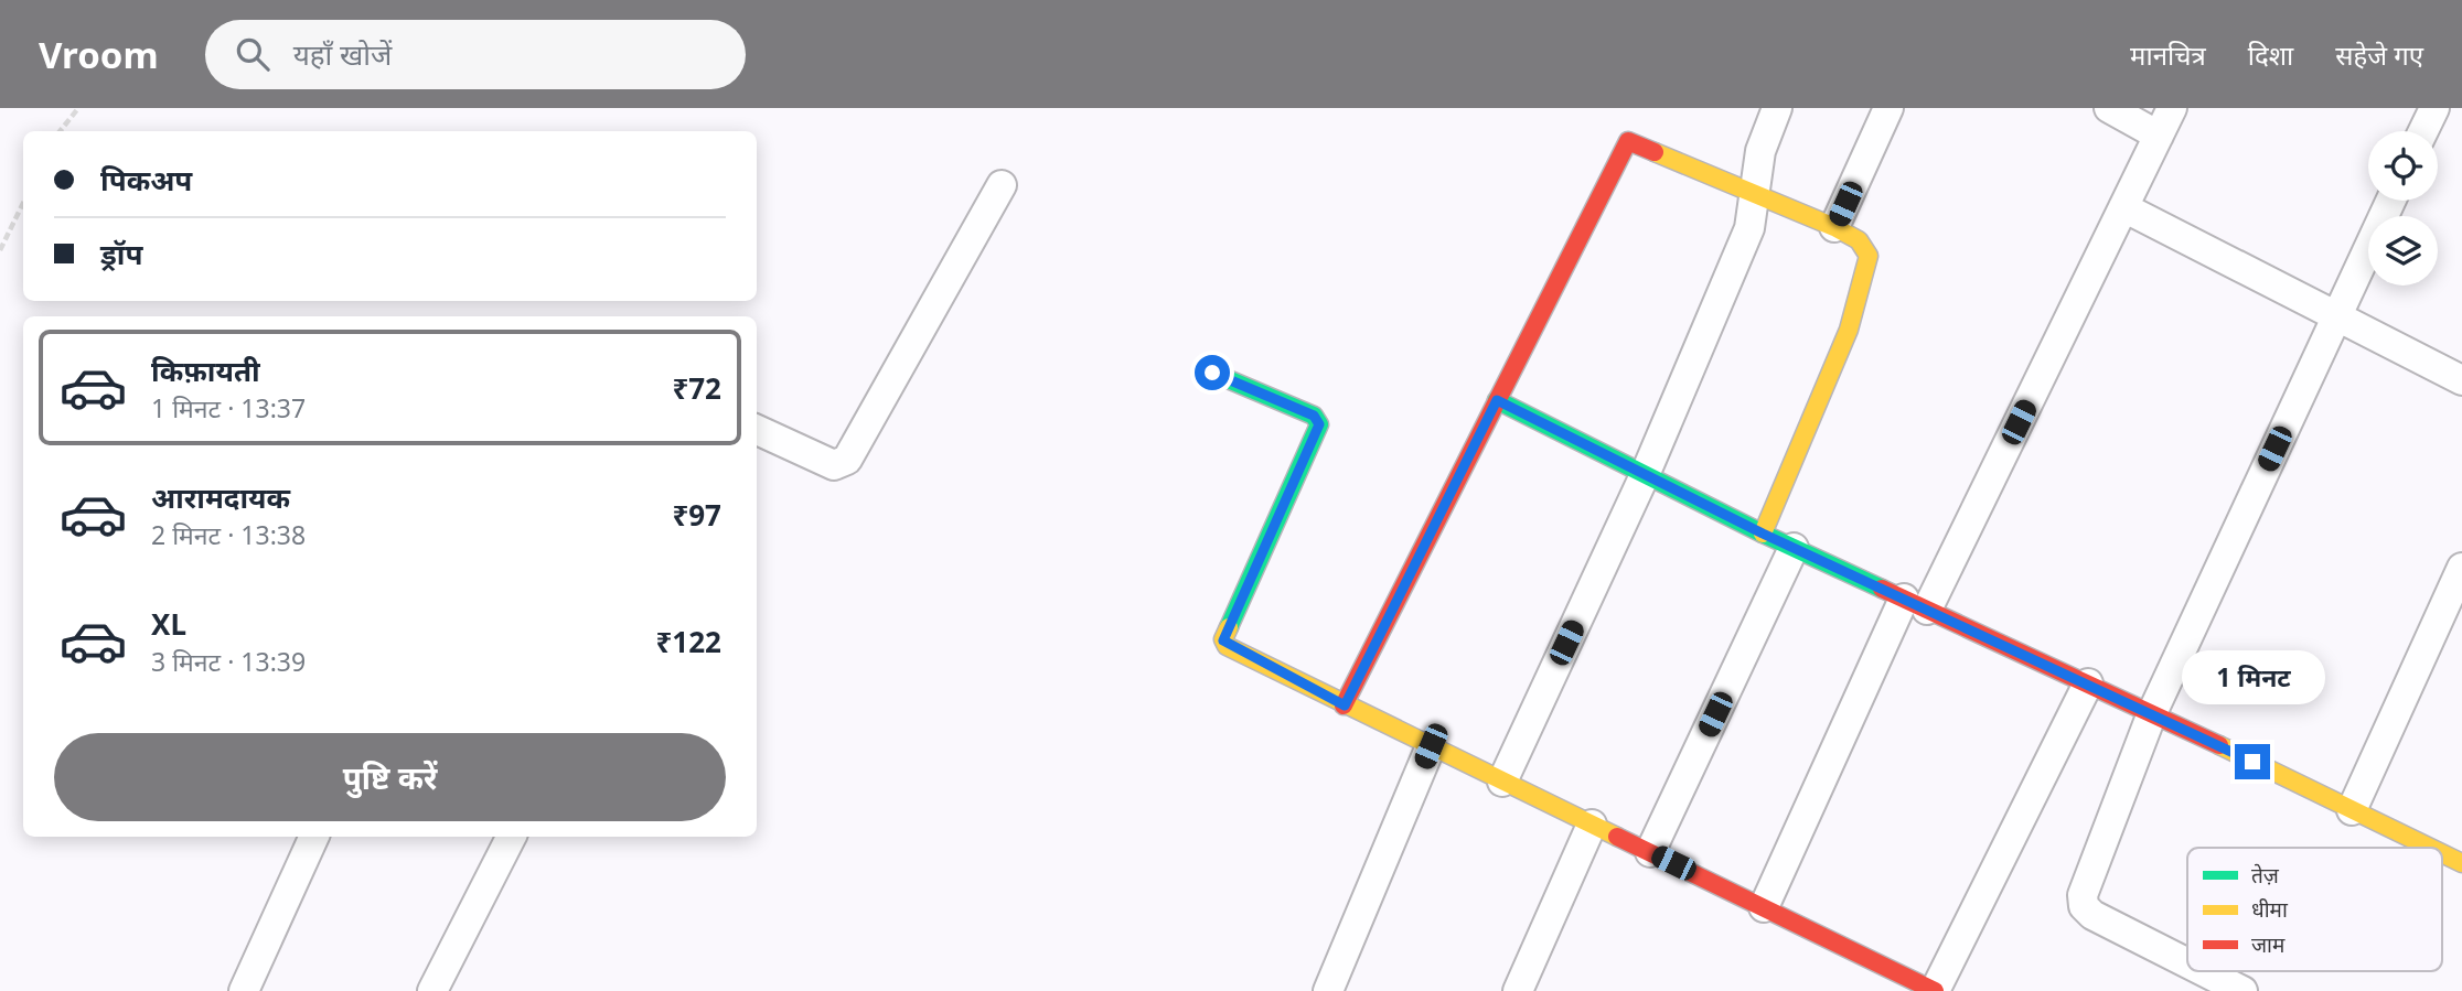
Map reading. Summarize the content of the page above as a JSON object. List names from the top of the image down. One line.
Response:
{"legend":["तेज़","धीमा","जाम"],"page":{"header":"Vroom","search":"यहाँ खोजें","nav":["मानचित्र","दिशा","सहेजे गए"],"banner":["पिकअप","ड्रॉप"],"list":[{"name":"किफ़ायती","note":"1 मिनट · 13:37","value":"₹72"},{"name":"आरामदायक","note":"2 मिनट · 13:38","value":"₹97"},{"name":"XL","note":"3 मिनट · 13:39","value":"₹122"}],"bubble":"1 मिनट","buttons":"पुष्टि करें"}}
